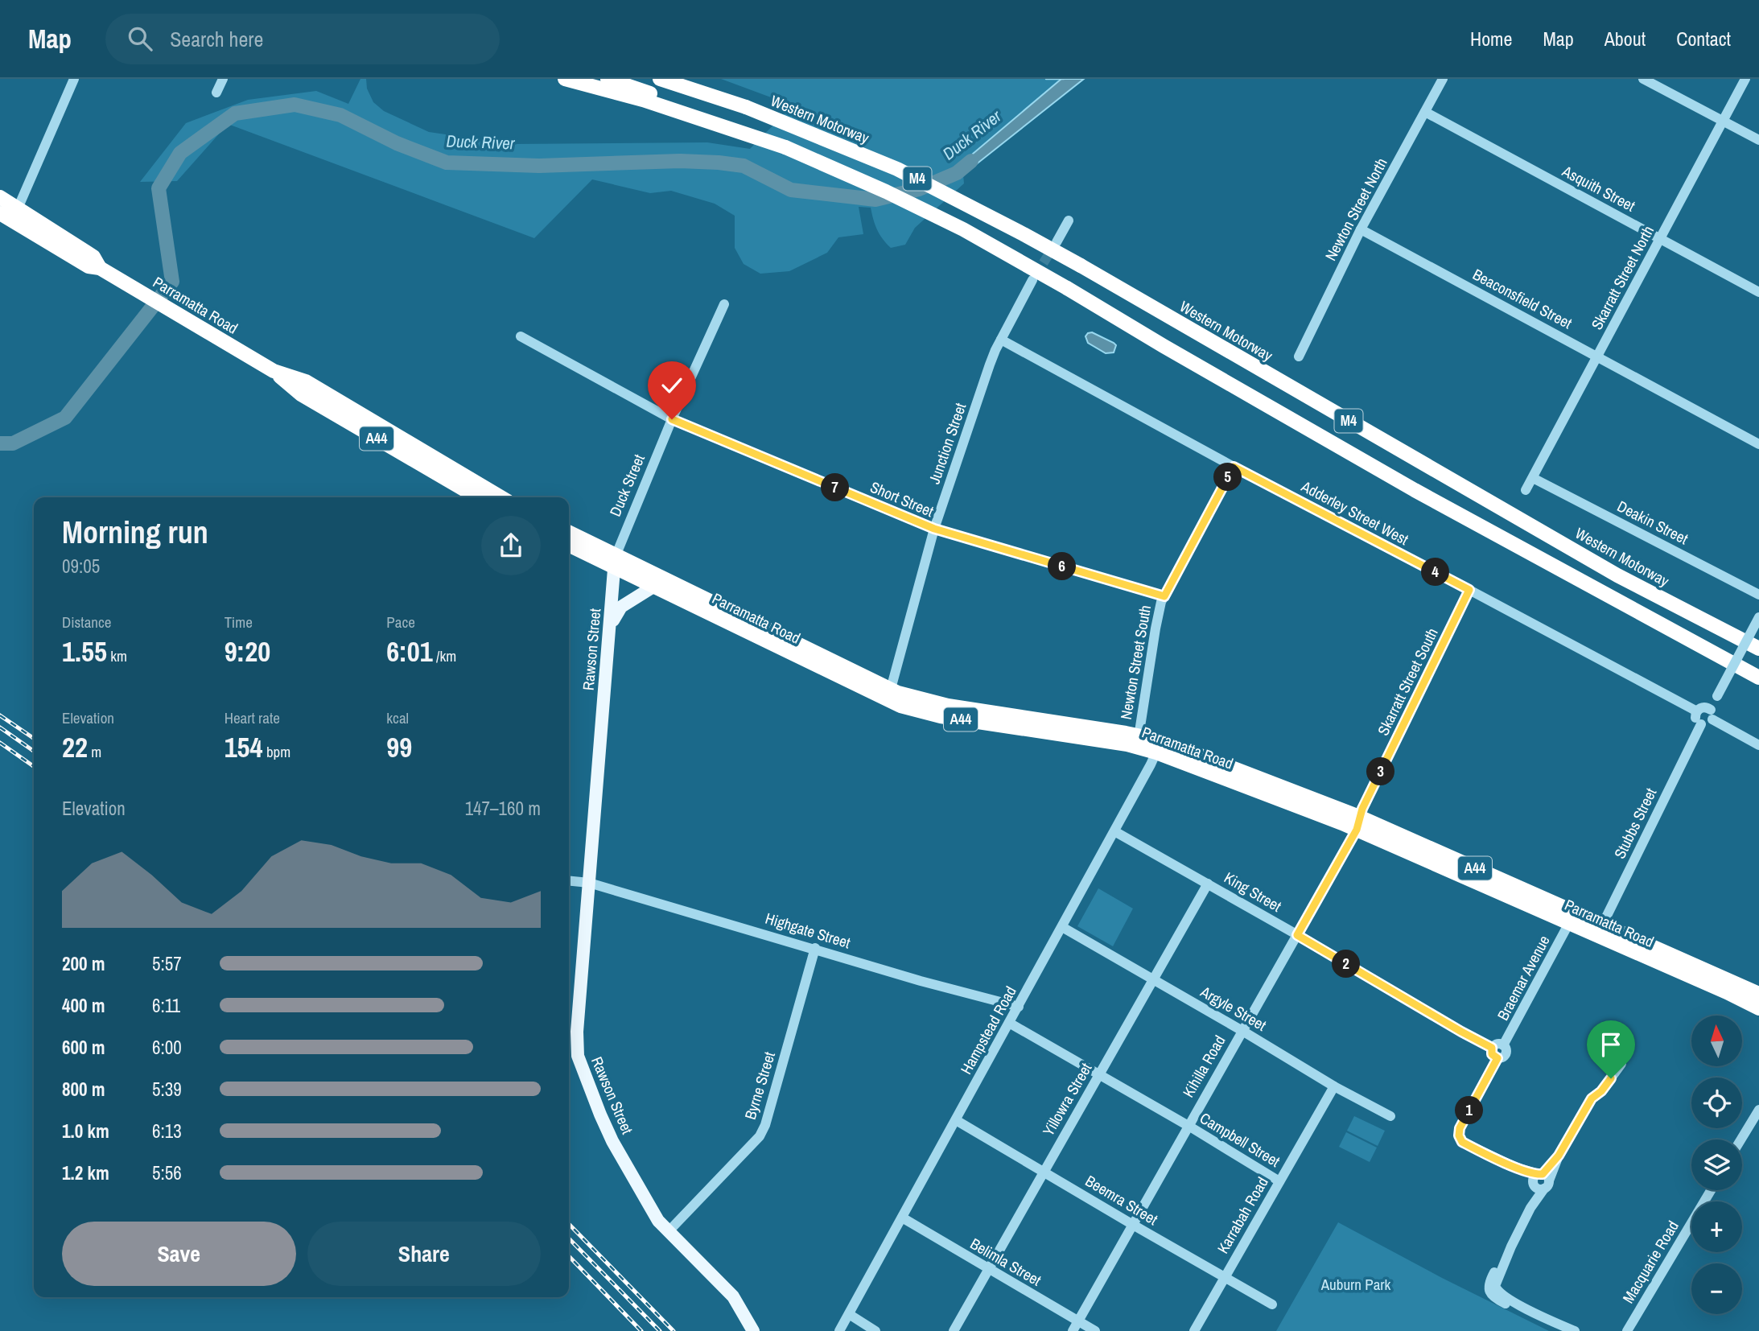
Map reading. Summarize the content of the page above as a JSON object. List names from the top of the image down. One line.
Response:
{"streets":{"highway":["Western Motorway","M4","Parramatta Road","A44"],"main road":["Rawson Street"],"street":["Asquith Street","Newton Street North","Skarratt Street North","Beaconsfield Street","Junction Street","Duck Street","Short Street","Adderley Street West","Deakin Street","Newton Street South","Skarratt Street South","Stubbs Street","King Street","Highgate Street","Braemar Avenue","Argyle Street","Hampstead Road","Kihilla Road","Byrne Street","Yillowra Street","Campbell Street","Beemra Street","Karrabah Road","Belimla Street","Macquarie Road"]},"crossings":[["Western Motorway","M4"],["Asquith Street","Newton Street North"],["Asquith Street","Skarratt Street North"],["Newton Street North","Beaconsfield Street"],["Skarratt Street North","Beaconsfield Street"],["Skarratt Street North","Deakin Street"],["Parramatta Road","Junction Street"],["Parramatta Road","Duck Street"],["Parramatta Road","Rawson Street"],["Parramatta Road","Newton Street South"],["Parramatta Road","Skarratt Street South"],["Parramatta Road","Stubbs Street"],["Parramatta Road","Braemar Avenue"],["Parramatta Road","Hampstead Road"],["Parramatta Road","Kihilla Road"],["Junction Street","Short Street"],["Junction Street","Adderley Street West"],["Duck Street","Short Street"],["Duck Street","Rawson Street"],["Short Street","Newton Street South"],["Adderley Street West","Newton Street South"],["Adderley Street West","Skarratt Street South"],["Adderley Street West","Stubbs Street"],["Rawson Street","Highgate Street"],["Rawson Street","Byrne Street"],["Skarratt Street South","Kihilla Road"],["King Street","Braemar Avenue"],["King Street","Hampstead Road"],["King Street","Kihilla Road"],["King Street","Yillowra Street"],["Highgate Street","Hampstead Road"],["Highgate Street","Byrne Street"],["Argyle Street","Hampstead Road"],["Argyle Street","Kihilla Road"],["Argyle Street","Yillowra Street"],["Argyle Street","Karrabah Road"],["Hampstead Road","Campbell Street"],["Hampstead Road","Beemra Street"],["Hampstead Road","Belimla Street"],["Kihilla Road","Campbell Street"],["Kihilla Road","Beemra Street"],["Kihilla Road","Belimla Street"],["Yillowra Street","Campbell Street"],["Yillowra Street","Beemra Street"],["Yillowra Street","Belimla Street"],["Campbell Street","Karrabah Road"],["Beemra Street","Karrabah Road"]],"water":["Duck River"],"parks":["Auburn Park"],"north":"top","page":{"header":"Map","search":"Search here","nav":["Home","Map","About","Contact"],"pins":["5","7","6","4","3","2","1"],"heading":["Morning run","09:05"],"stats":[["Distance","1.55 km"],["Time","9:20"],["Pace","6:01 /km"],["Elevation","22 m"],["Heart rate","154 bpm"],["kcal","99"]],"chart":["Elevation","147–160 m"],"list":[{"name":"200 m","note":"5:57"},{"name":"400 m","note":"6:11"},{"name":"600 m","note":"6:00"},{"name":"800 m","note":"5:39"},{"name":"1.0 km","note":"6:13"},{"name":"1.2 km","note":"5:56"}],"map_buttons":["+","−"],"buttons":["Save","Share"]}}
